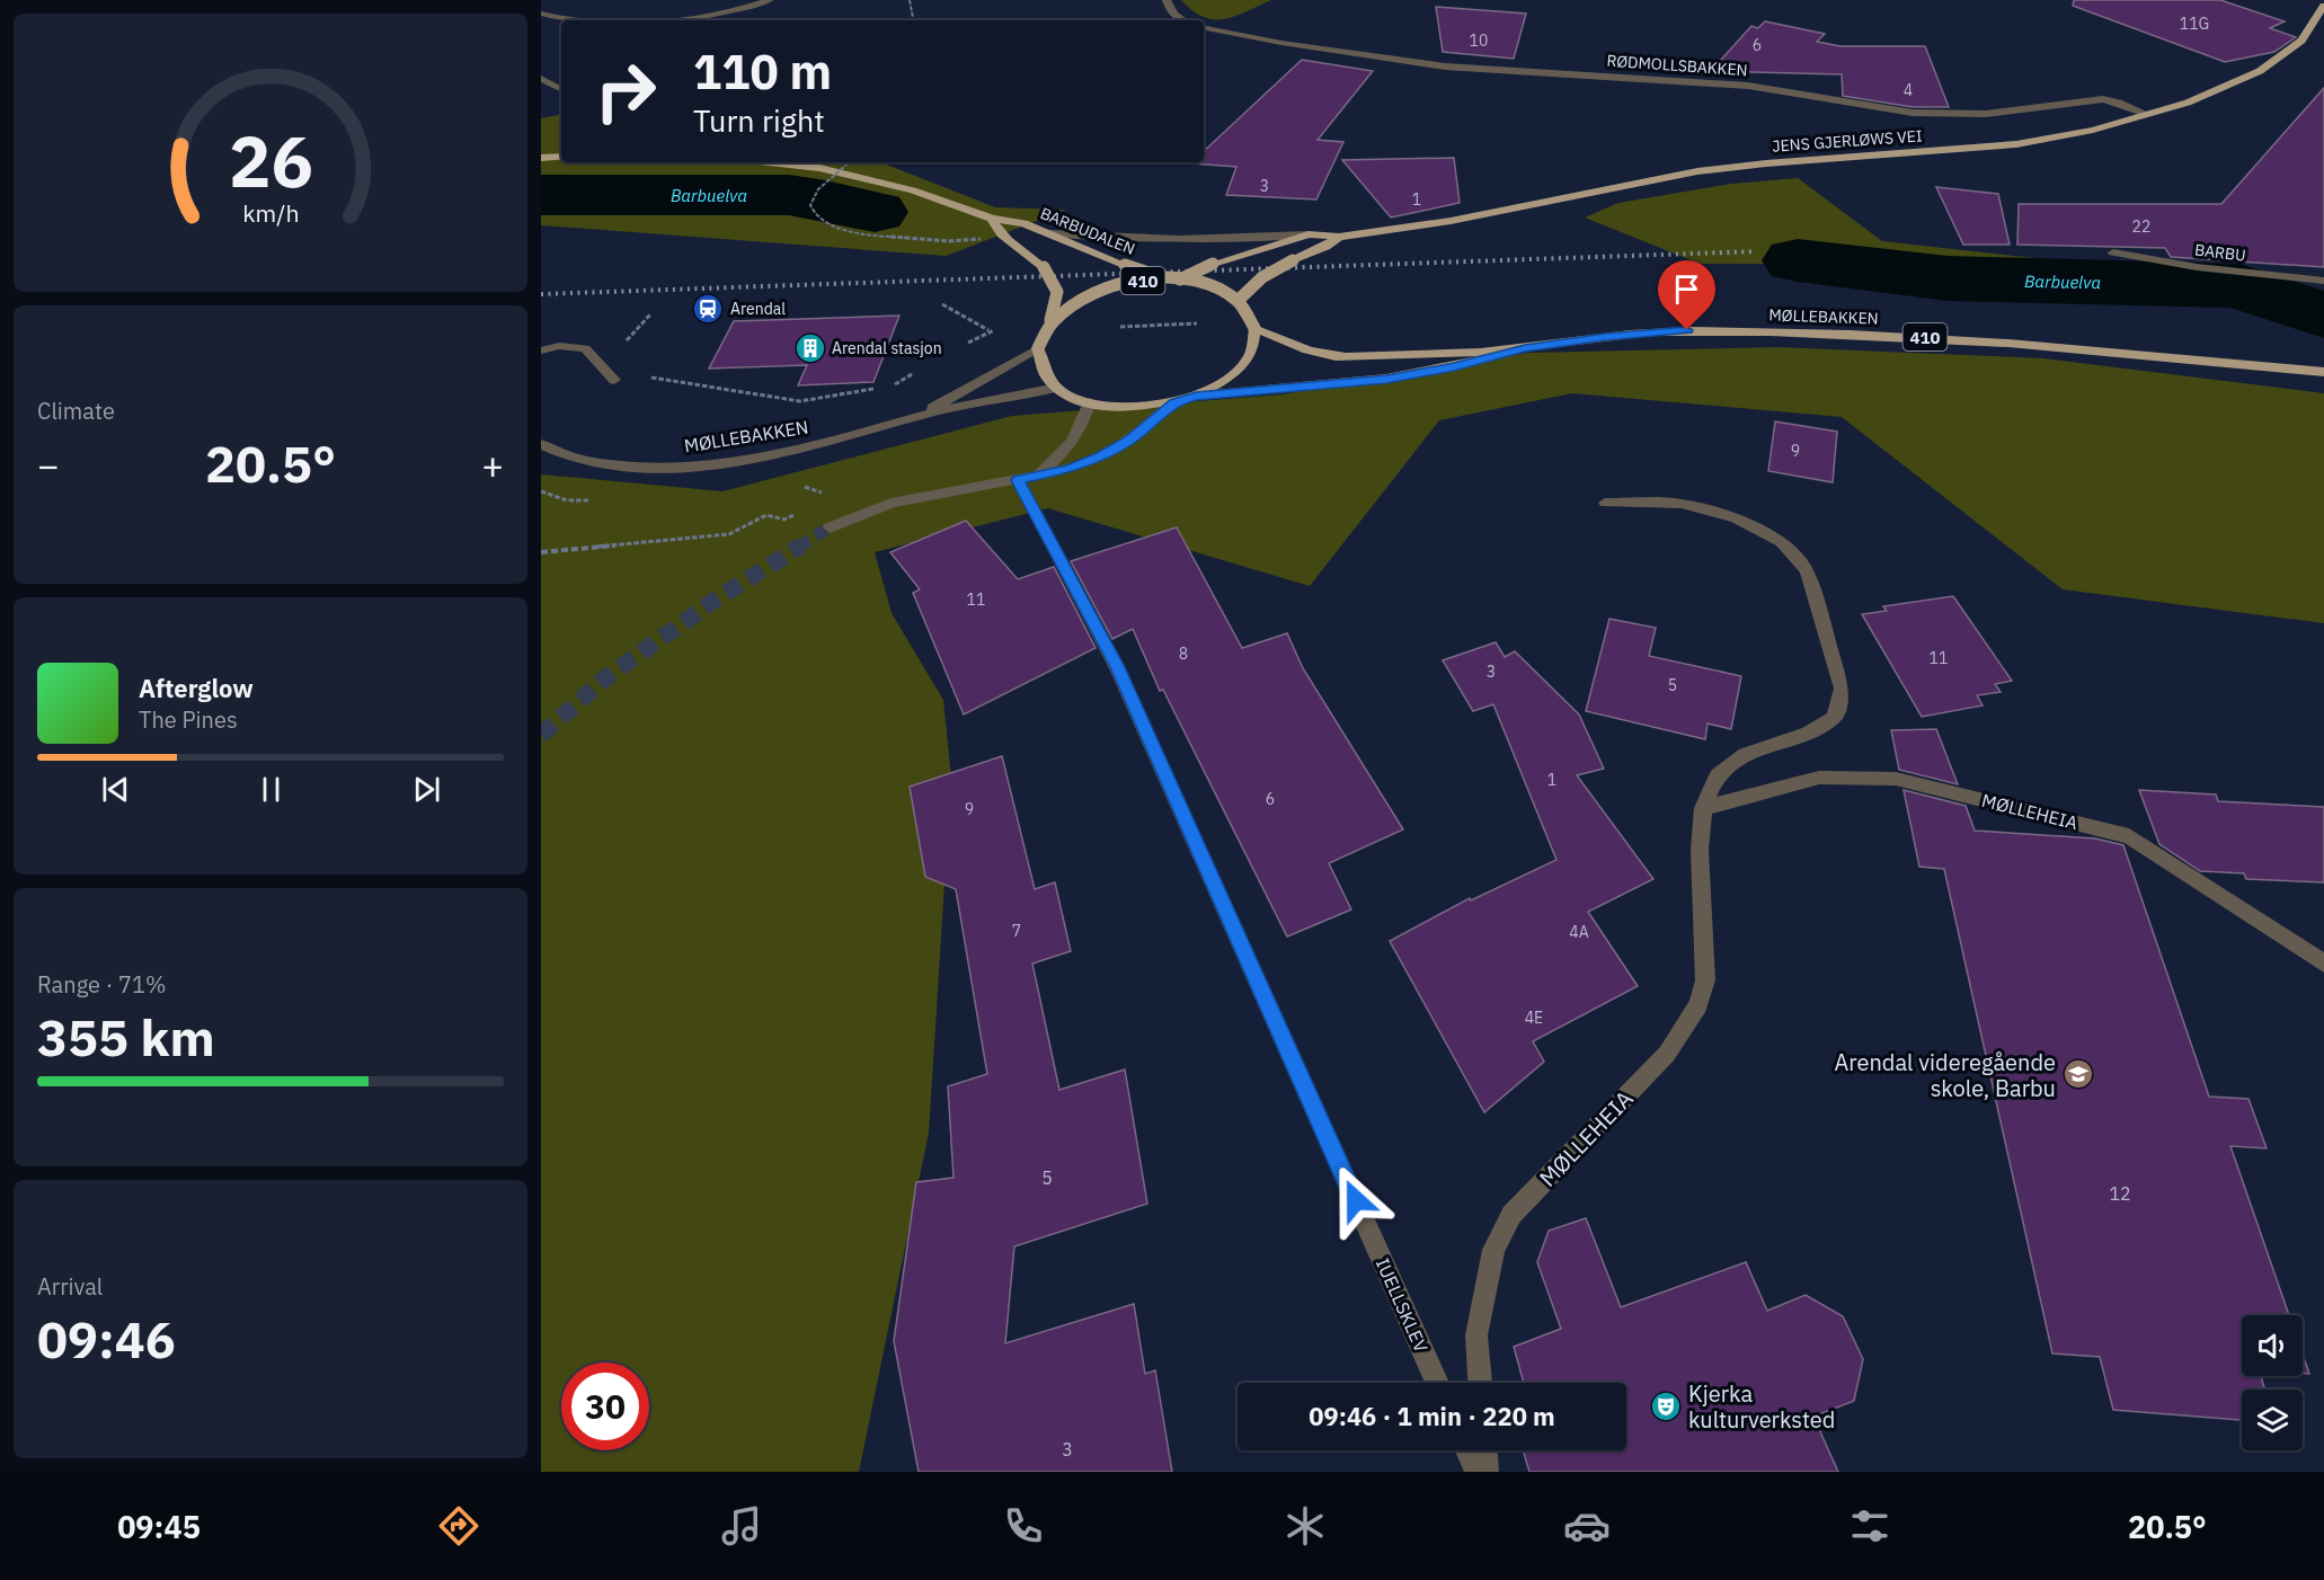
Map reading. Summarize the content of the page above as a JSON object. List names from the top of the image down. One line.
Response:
{"streets":{"main road":["JENS GJERLØWS VEI","BARBUDALEN","410","MØLLEBAKKEN"],"street":["RØDMOLLSBAKKEN","BARBU","MØLLEHEIA","IUELLSKLEV"]},"crossings":[["RØDMOLLSBAKKEN","JENS GJERLØWS VEI"],["JENS GJERLØWS VEI","BARBUDALEN"],["JENS GJERLØWS VEI","410"],["JENS GJERLØWS VEI","MØLLEBAKKEN"],["BARBUDALEN","410"],["BARBUDALEN","MØLLEBAKKEN"],["410","MØLLEBAKKEN"]],"water":["Barbuelva"],"places":{"station":["Arendal"],"building":["Arendal stasjon"],"school or university":["Arendal videregående skole, Barbu"],"theatre":["Kjerka kulturverksted"]},"house_numbers":["11G","10","6","4","3","1","22","9","11","8","11","3","5","1","6","9","7","4A","4E","5","12","3"],"page":{"turn":["110 m","Turn right"],"tile":["Climate",["Range · 71%","355 km"],["Arrival","09:46"]],"heat":["−","20.5°","+"],"song":["Afterglow","The Pines"],"limit":"30","trip":"09:46 · 1 min · 220 m","tabs":["09:45","20.5°"],"gauge":["26","km/h"]}}
